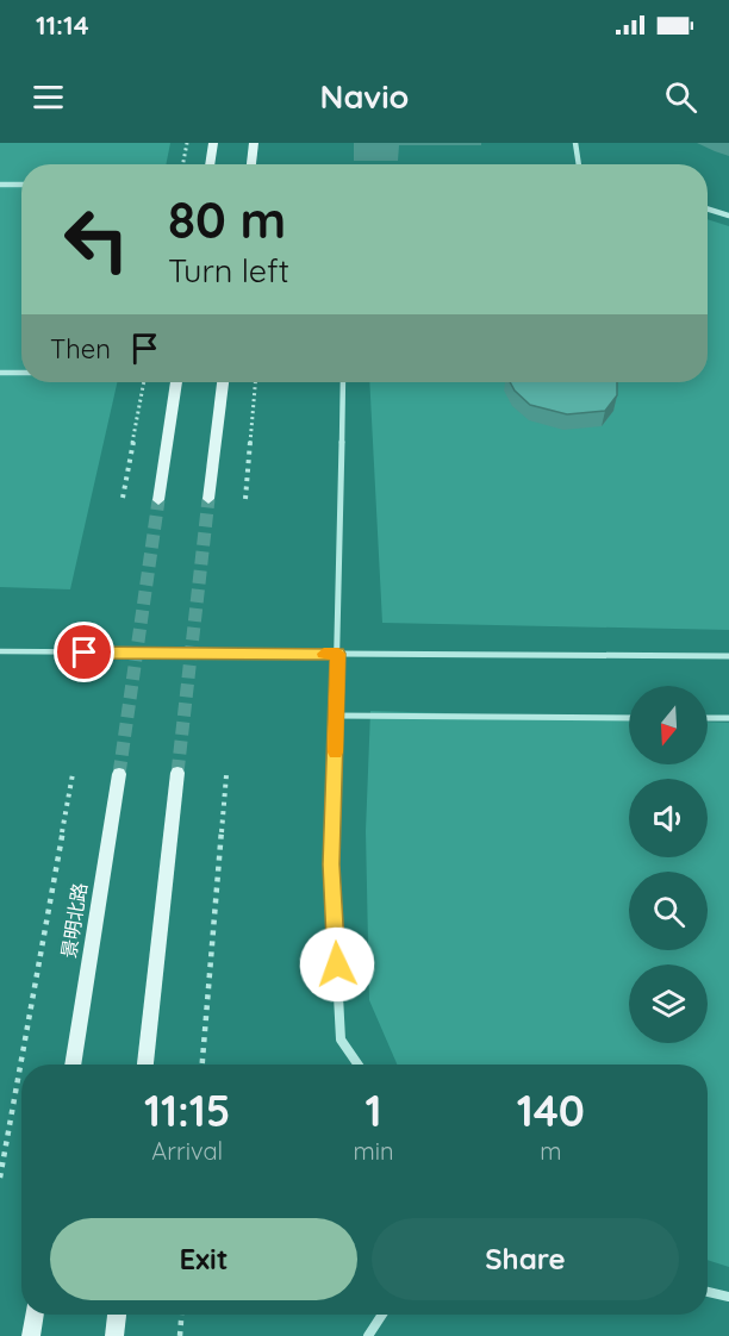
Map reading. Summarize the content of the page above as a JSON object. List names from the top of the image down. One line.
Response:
{"streets":{"main road":["景明北路"]},"north":"bottom","page":{"status":"11:14","header":"Navio","turn":["80 m","Turn left"],"then":"Then","eta":["11:15","Arrival","1","min","140","m"],"buttons":["Exit","Share"]}}
